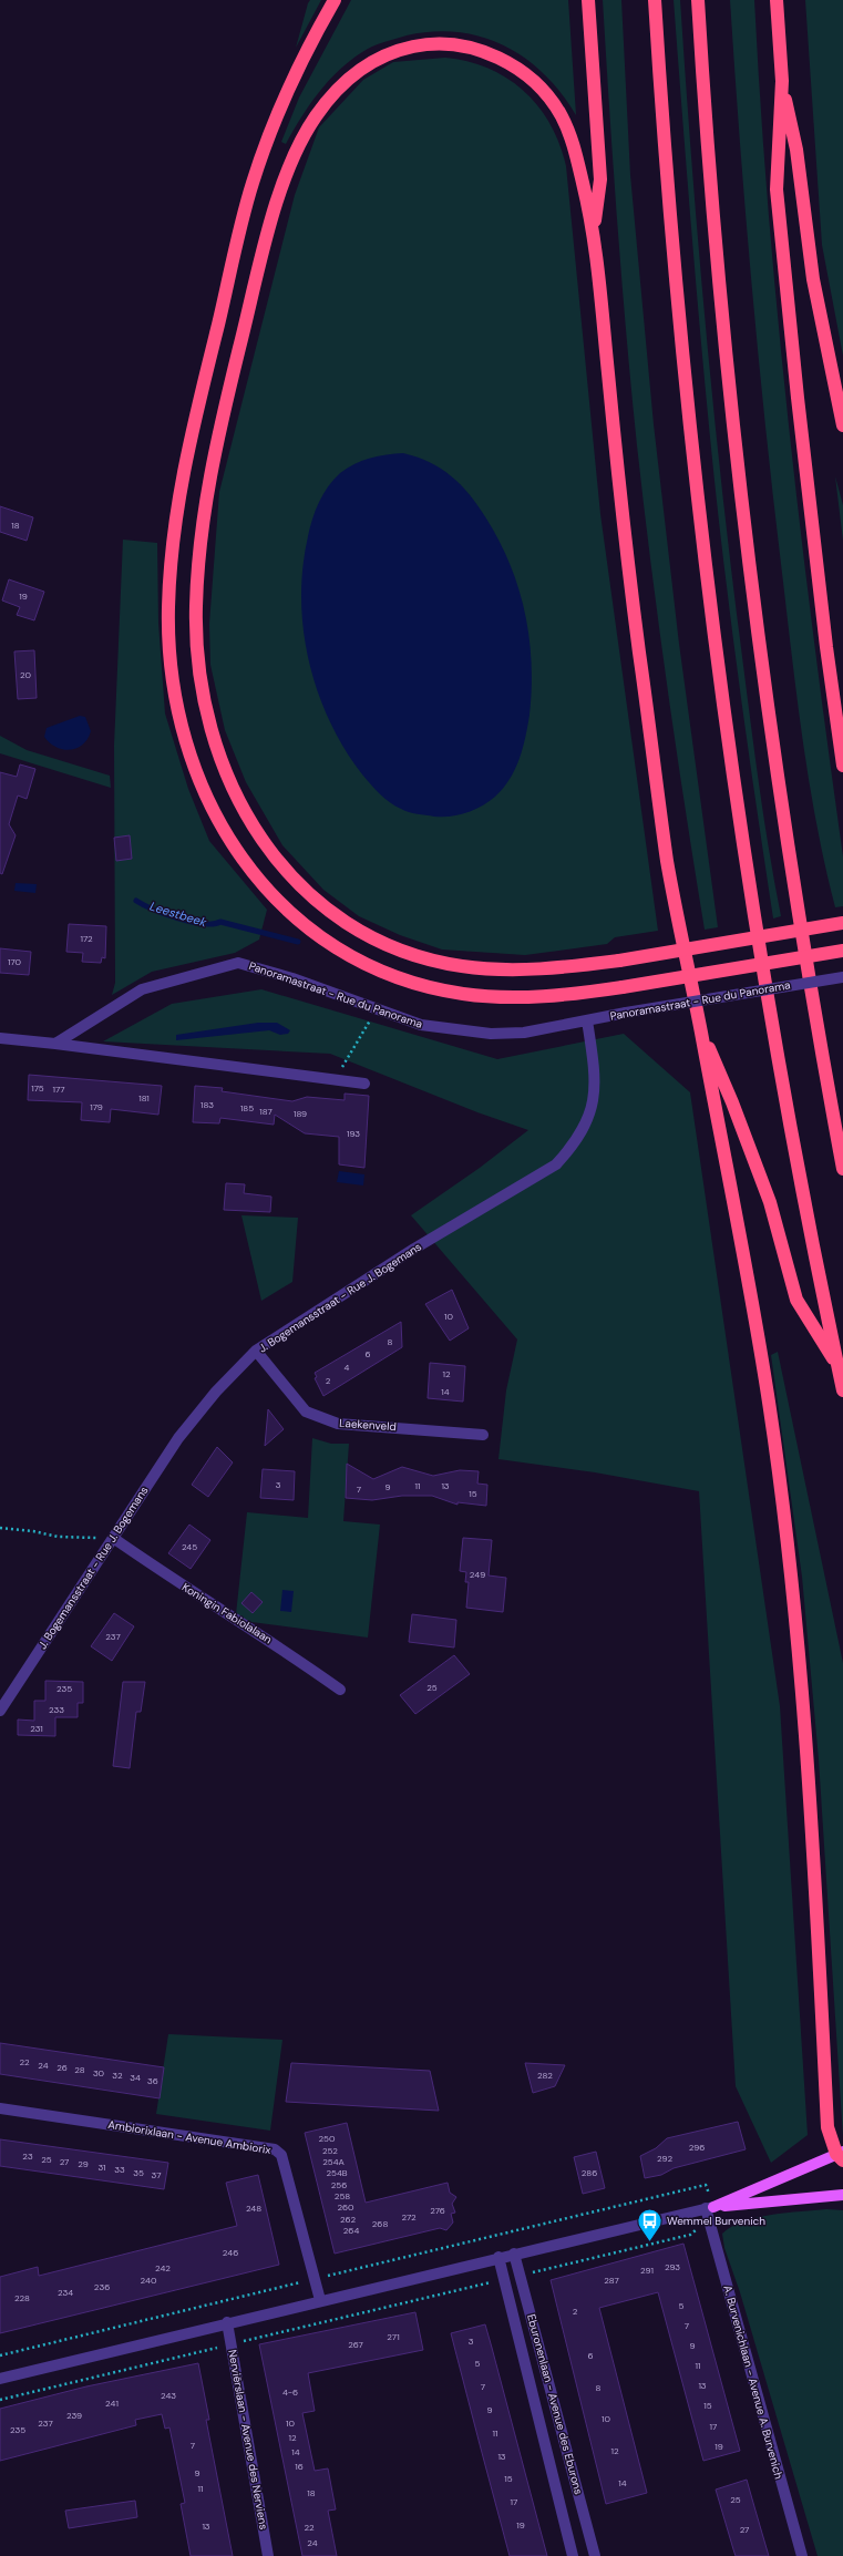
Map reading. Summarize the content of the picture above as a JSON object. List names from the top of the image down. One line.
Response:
{"streets":{"street":["Panoramastraat - Rue du Panorama","J. Bogemansstraat - Rue J. Bogemans","Laekenveld","Koningin Fabiolalaan","Ambiorixlaan - Avenue Ambiorix","A. Burvenichlaan - Avenue A. Burvenich","Eburonenlaan - Avenue des Eburons","Nerviërslaan - Avenue des Nerviens"]},"crossings":[["Panoramastraat - Rue du Panorama","J. Bogemansstraat - Rue J. Bogemans"],["J. Bogemansstraat - Rue J. Bogemans","Laekenveld"],["J. Bogemansstraat - Rue J. Bogemans","Koningin Fabiolalaan"]],"water":["Leestbeek"],"places":{"bus stop":["Wemmel Burvenich"]},"house_numbers":["18","19","20","172","170","175","177","181","183","179","185","187","189","193","10","8","6","4","12","2","14","3","11","13","9","7","15","245","249","237","25","235","233","231","22","24","26","28","30","32","282","34","36","250","296","252","23","292","25","27","254A","29","31","33","35","254B","286","37","256","258","260","248","276","272","262","268","264","246","293","242","291","240","287","236","234","228","5","2","7","271","3","267","9","6","5","11","13","7","8","4-6","243","241","15","9","239","10","237","10","17","235","11","12","7","19","12","14","13","16","9","15","14","11","18","25","17","19","13","22","27","24"]}
